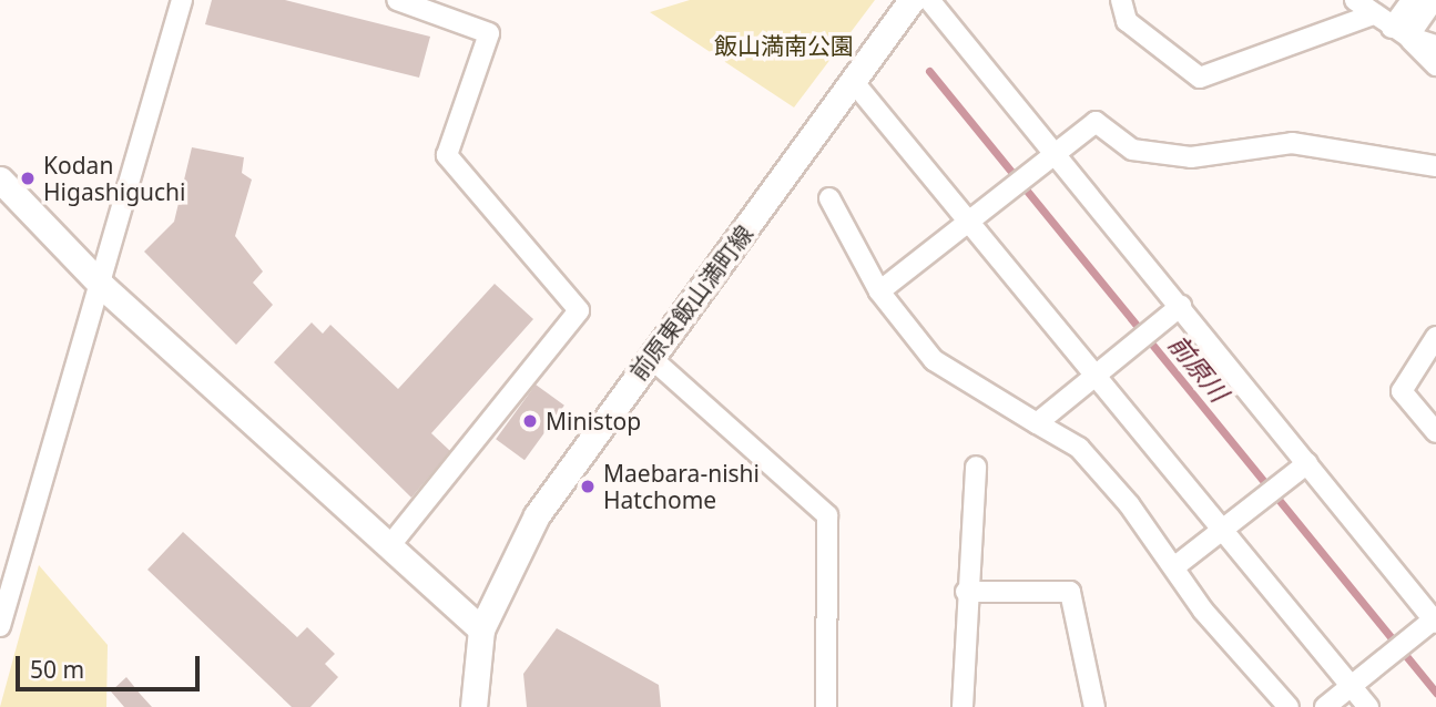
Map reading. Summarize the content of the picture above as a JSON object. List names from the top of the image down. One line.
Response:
{"streets":{"street":["前原東飯山満町線"]},"water":["前原川"],"parks":["飯山満南公園"],"places":["Kodan Higashiguchi","Ministop","Maebara-nishi Hatchome"],"scale_bar":"50 m"}
